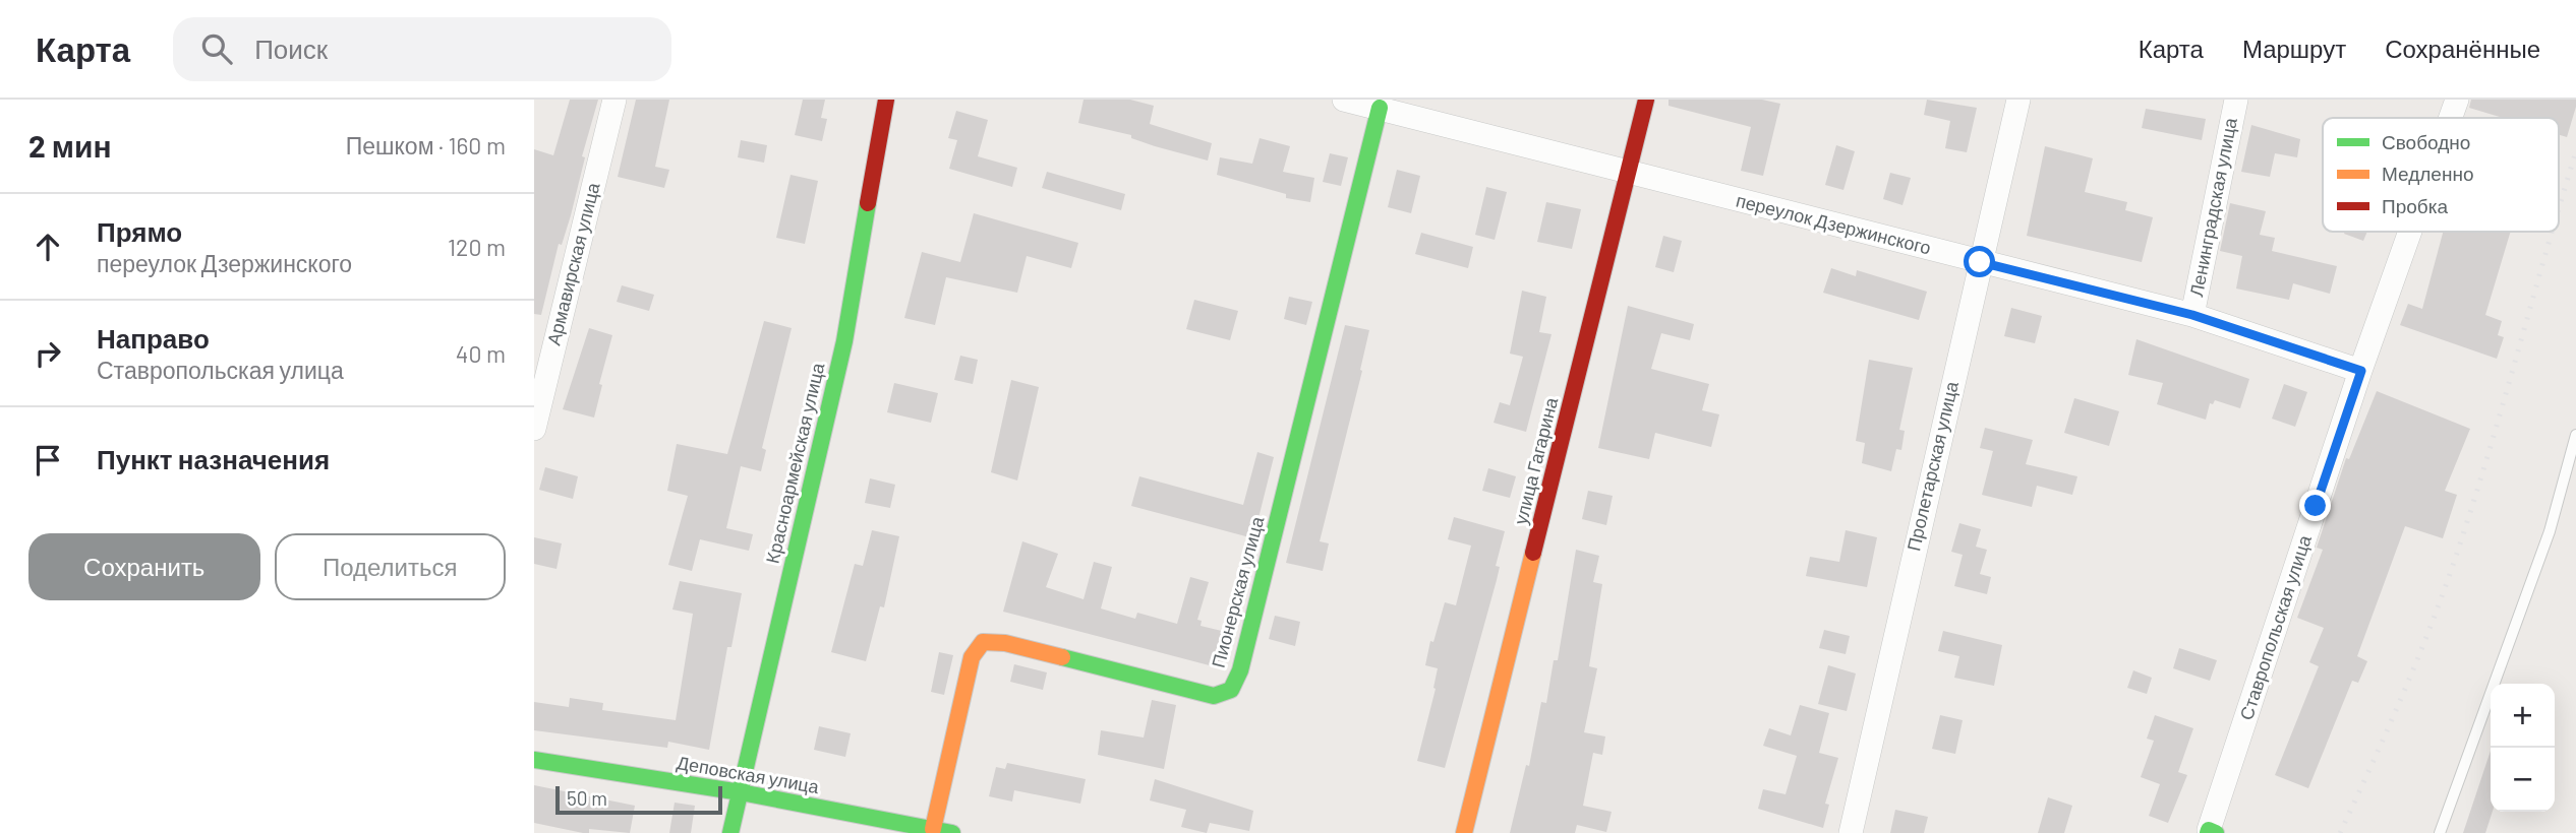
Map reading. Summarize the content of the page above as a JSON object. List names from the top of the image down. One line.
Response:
{"streets":{"street":["Ленинградская улица","переулок Дзержинского","Армавирская улица","улица Гагарина","Красноармейская улица","Пролетарская улица","Пионерская улица","Ставропольская улица","Деповская улица"]},"crossings":[["Ленинградская улица","переулок Дзержинского"],["переулок Дзержинского","улица Гагарина"],["переулок Дзержинского","Пролетарская улица"],["переулок Дзержинского","Пионерская улица"],["переулок Дзержинского","Ставропольская улица"],["Красноармейская улица","Деповская улица"],["Пионерская улица","Деповская улица"]],"legend":["Свободно","Медленно","Пробка"],"scale_bar":"50 m","page":{"header":"Карта","search":"Поиск","nav":["Карта","Маршрут","Сохранённые"],"heading":["2 мин","Пешком · 160 m"],"list":[["Прямо","переулок Дзержинского","120 m"],["Направо","Ставропольская улица","40 m"],"Пункт назначения"],"buttons":["Сохранить","Поделиться"],"map_buttons":["+","−"],"scale":"50 m"}}
